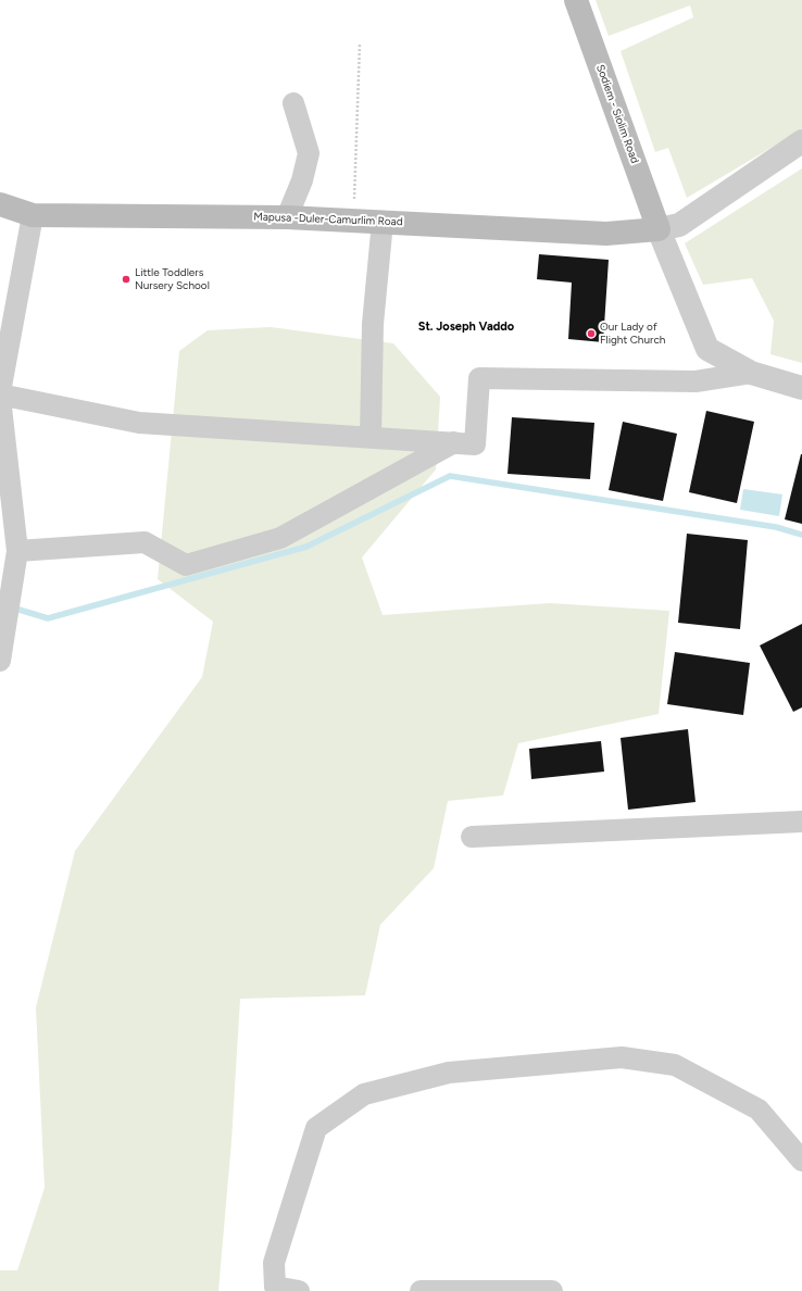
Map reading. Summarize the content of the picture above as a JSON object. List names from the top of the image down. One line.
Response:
{"streets":{"main road":["Sodiem - Siolim Road","Mapusa -Duler-Camurlim Road"]},"crossings":[["Sodiem - Siolim Road","Mapusa -Duler-Camurlim Road"]],"districts":["St. Joseph Vaddo"],"places":["Little Toddlers Nursery School","Our Lady of Flight Church"]}
